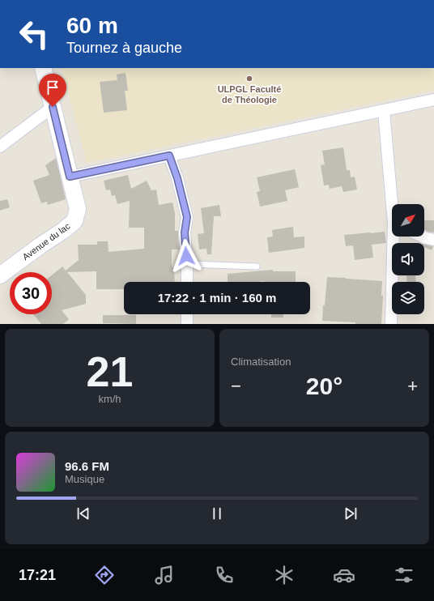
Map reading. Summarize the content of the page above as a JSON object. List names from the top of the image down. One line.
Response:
{"streets":{"main road":["Avenue du lac"]},"places":["ULPGL Faculté de Théologie"],"north":"top right","page":{"turn":["60 m","Tournez à gauche"],"limit":"30","trip":"17:22 · 1 min · 160 m","tile":[["21","km/h"],"Climatisation"],"heat":["−","20°","+"],"song":["96.6 FM","Musique"],"tabs":"17:21"}}
